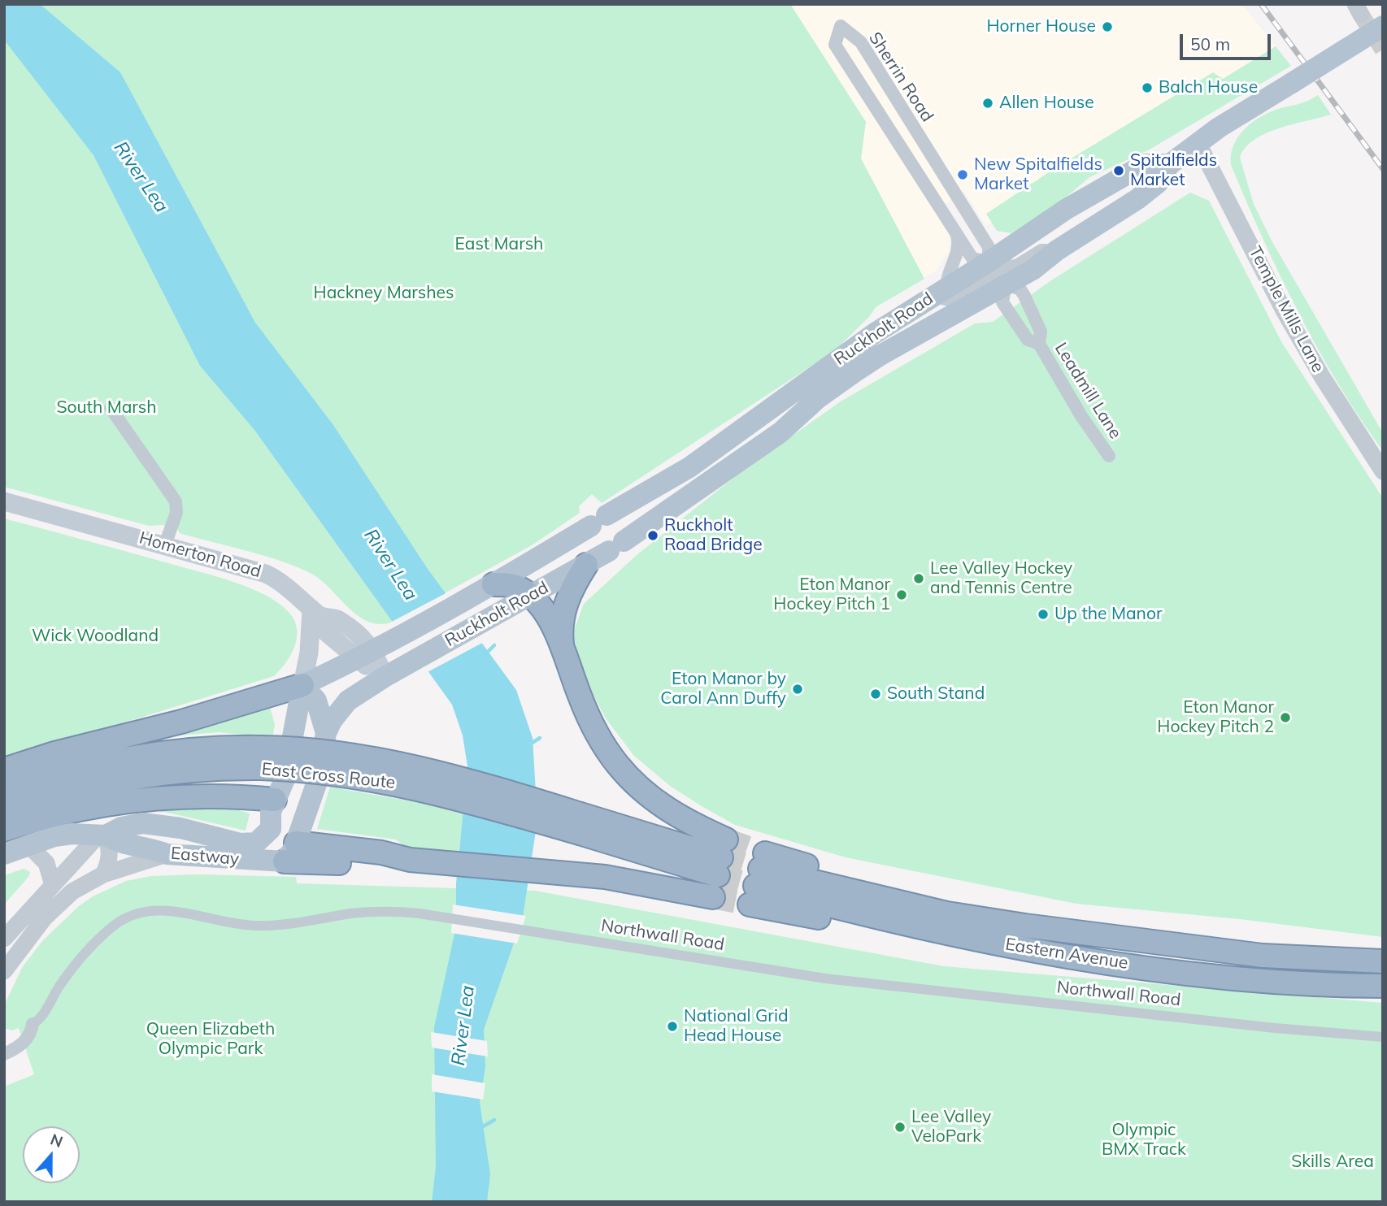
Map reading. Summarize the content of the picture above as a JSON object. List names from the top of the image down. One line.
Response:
{"streets":{"highway":["East Cross Route","Eastern Avenue"],"main road":["Ruckholt Road","Homerton Road","Eastway"],"street":["Sherrin Road","Temple Mills Lane","Leadmill Lane","Northwall Road"]},"crossings":[["Sherrin Road","Ruckholt Road"],["Sherrin Road","Leadmill Lane"],["Temple Mills Lane","Ruckholt Road"],["Ruckholt Road","Leadmill Lane"],["Ruckholt Road","Homerton Road"]],"water":["River Lea"],"parks":["East Marsh","Hackney Marshes","South Marsh","Wick Woodland","Queen Elizabeth Olympic Park","Olympic BMX Track","Skills Area"],"places":["Horner House","Balch House","Allen House","Spitalfields Market","New Spitalfields Market","Ruckholt Road Bridge","Lee Valley Hockey and Tennis Centre","Eton Manor Hockey Pitch 1","Up the Manor","Eton Manor by Carol Ann Duffy","South Stand","Eton Manor Hockey Pitch 2","National Grid Head House","Lee Valley VeloPark"],"scale_bar":"50 m","north":"top"}
